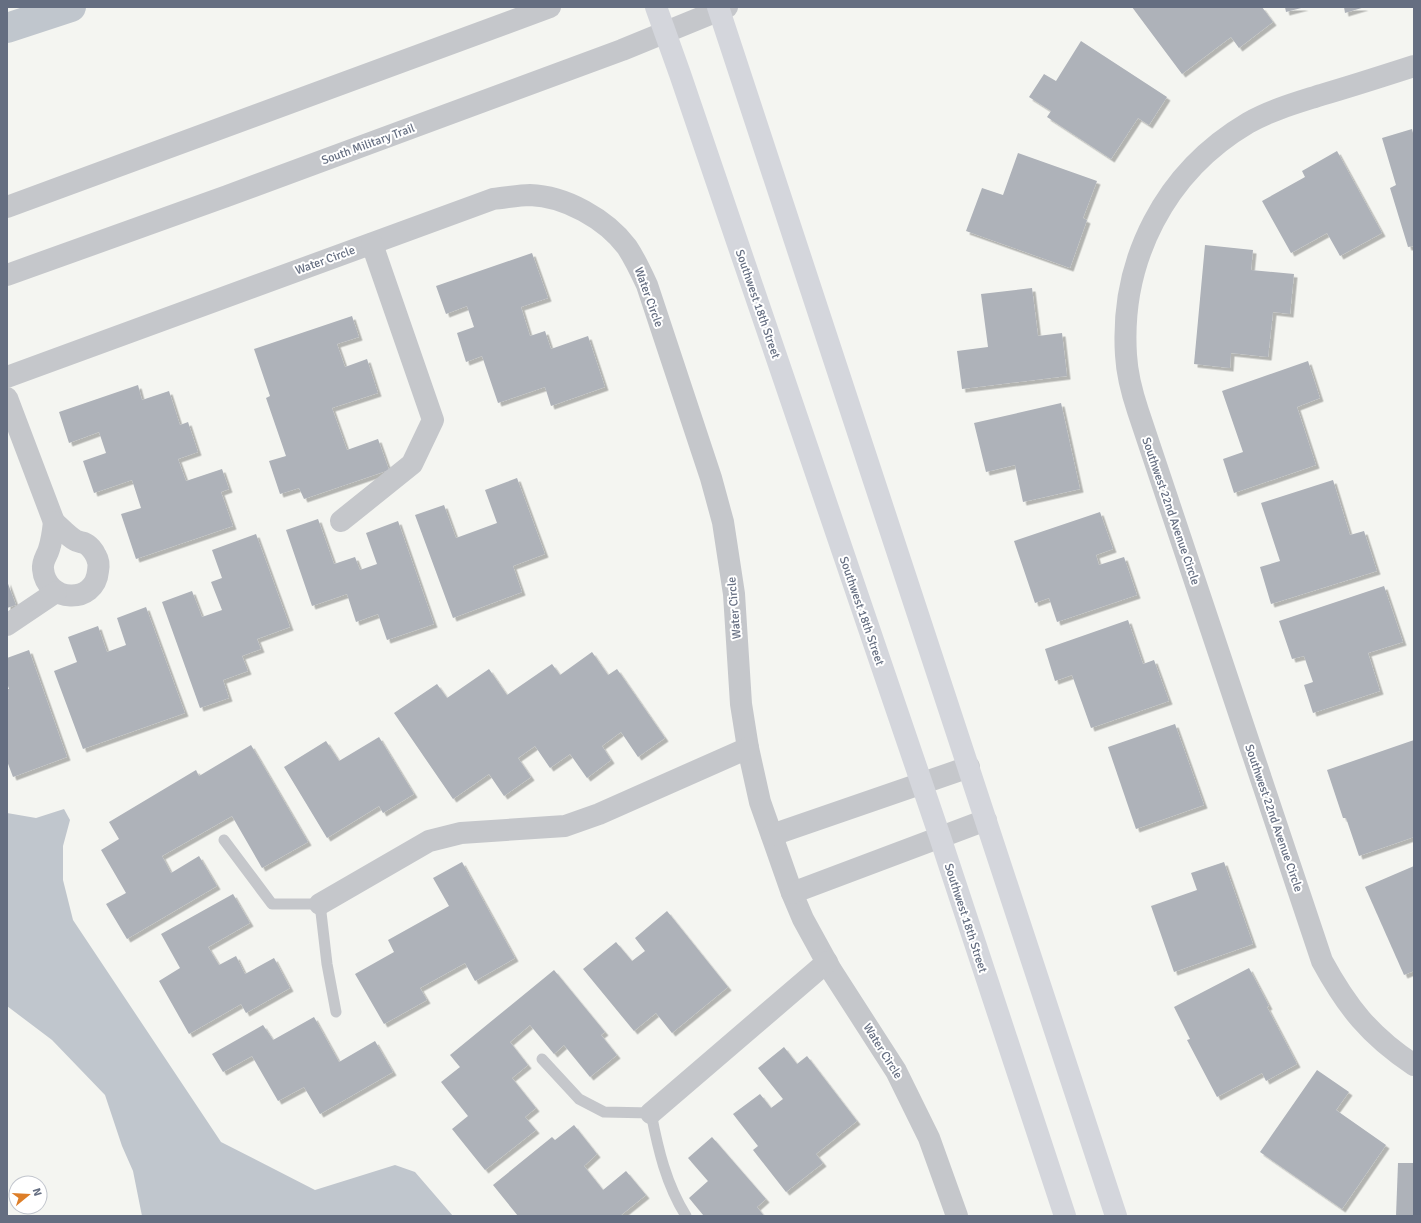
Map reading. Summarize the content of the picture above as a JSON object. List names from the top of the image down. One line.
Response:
{"streets":{"main road":["Southwest 18th Street"],"street":["South Military Trail","Water Circle","Southwest 22nd Avenue Circle"]},"crossings":[["South Military Trail","Southwest 18th Street"]],"north":"right"}
